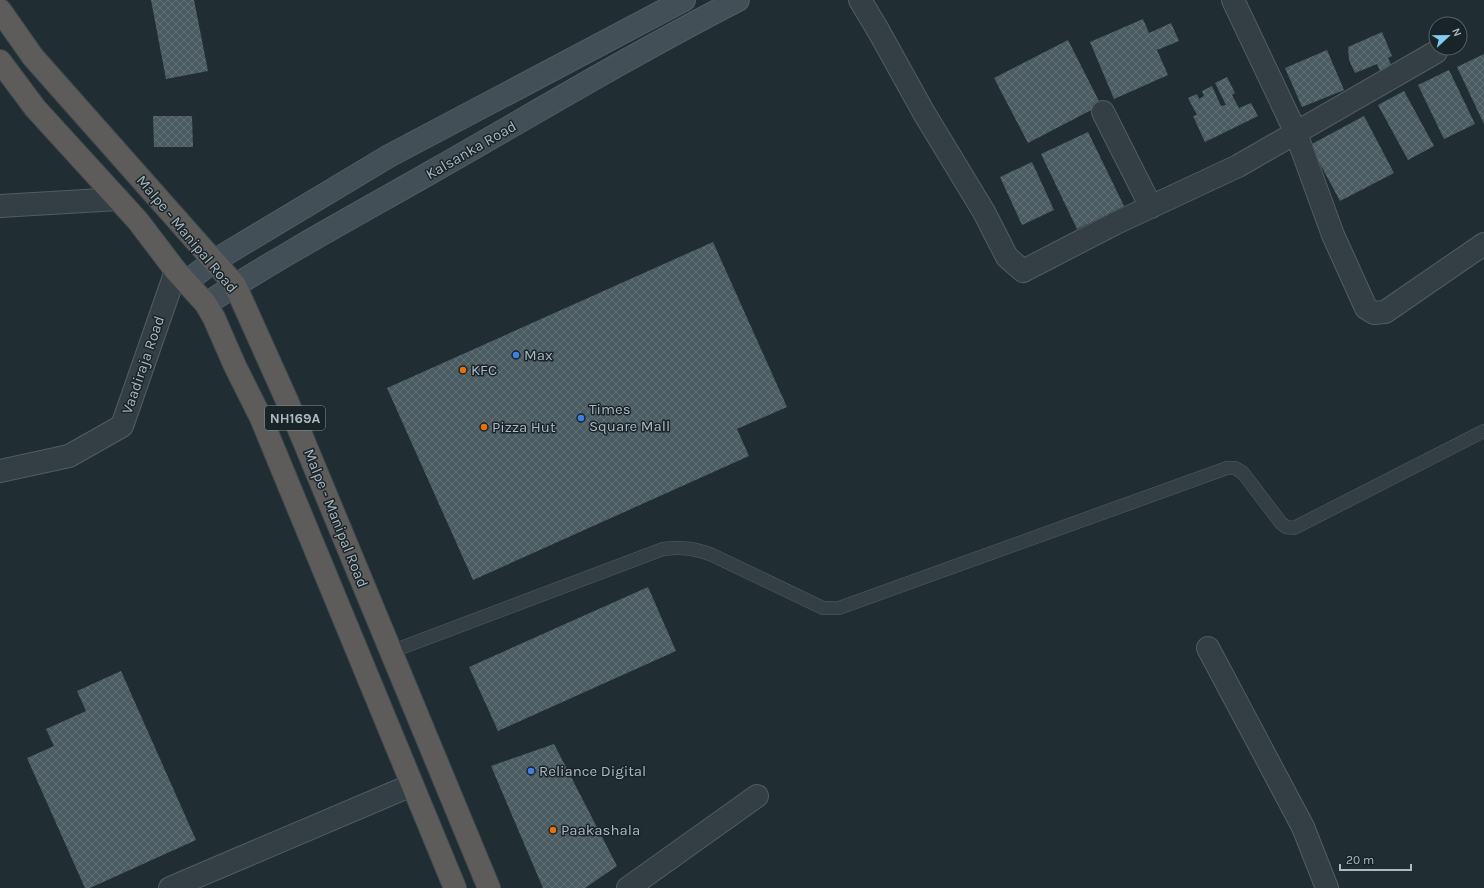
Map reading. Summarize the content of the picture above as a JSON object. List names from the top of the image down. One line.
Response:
{"streets":{"highway":["Malpe - Manipal Road","NH169A"],"main road":["Kalsanka Road"],"street":["Vaadiraja Road"]},"crossings":[["Kalsanka Road","Malpe - Manipal Road"],["Malpe - Manipal Road","Vaadiraja Road"]],"places":["Max","KFC","Times Square Mall","Pizza Hut","Reliance Digital","Paakashala"],"scale_bar":"20 m","north":"right"}
